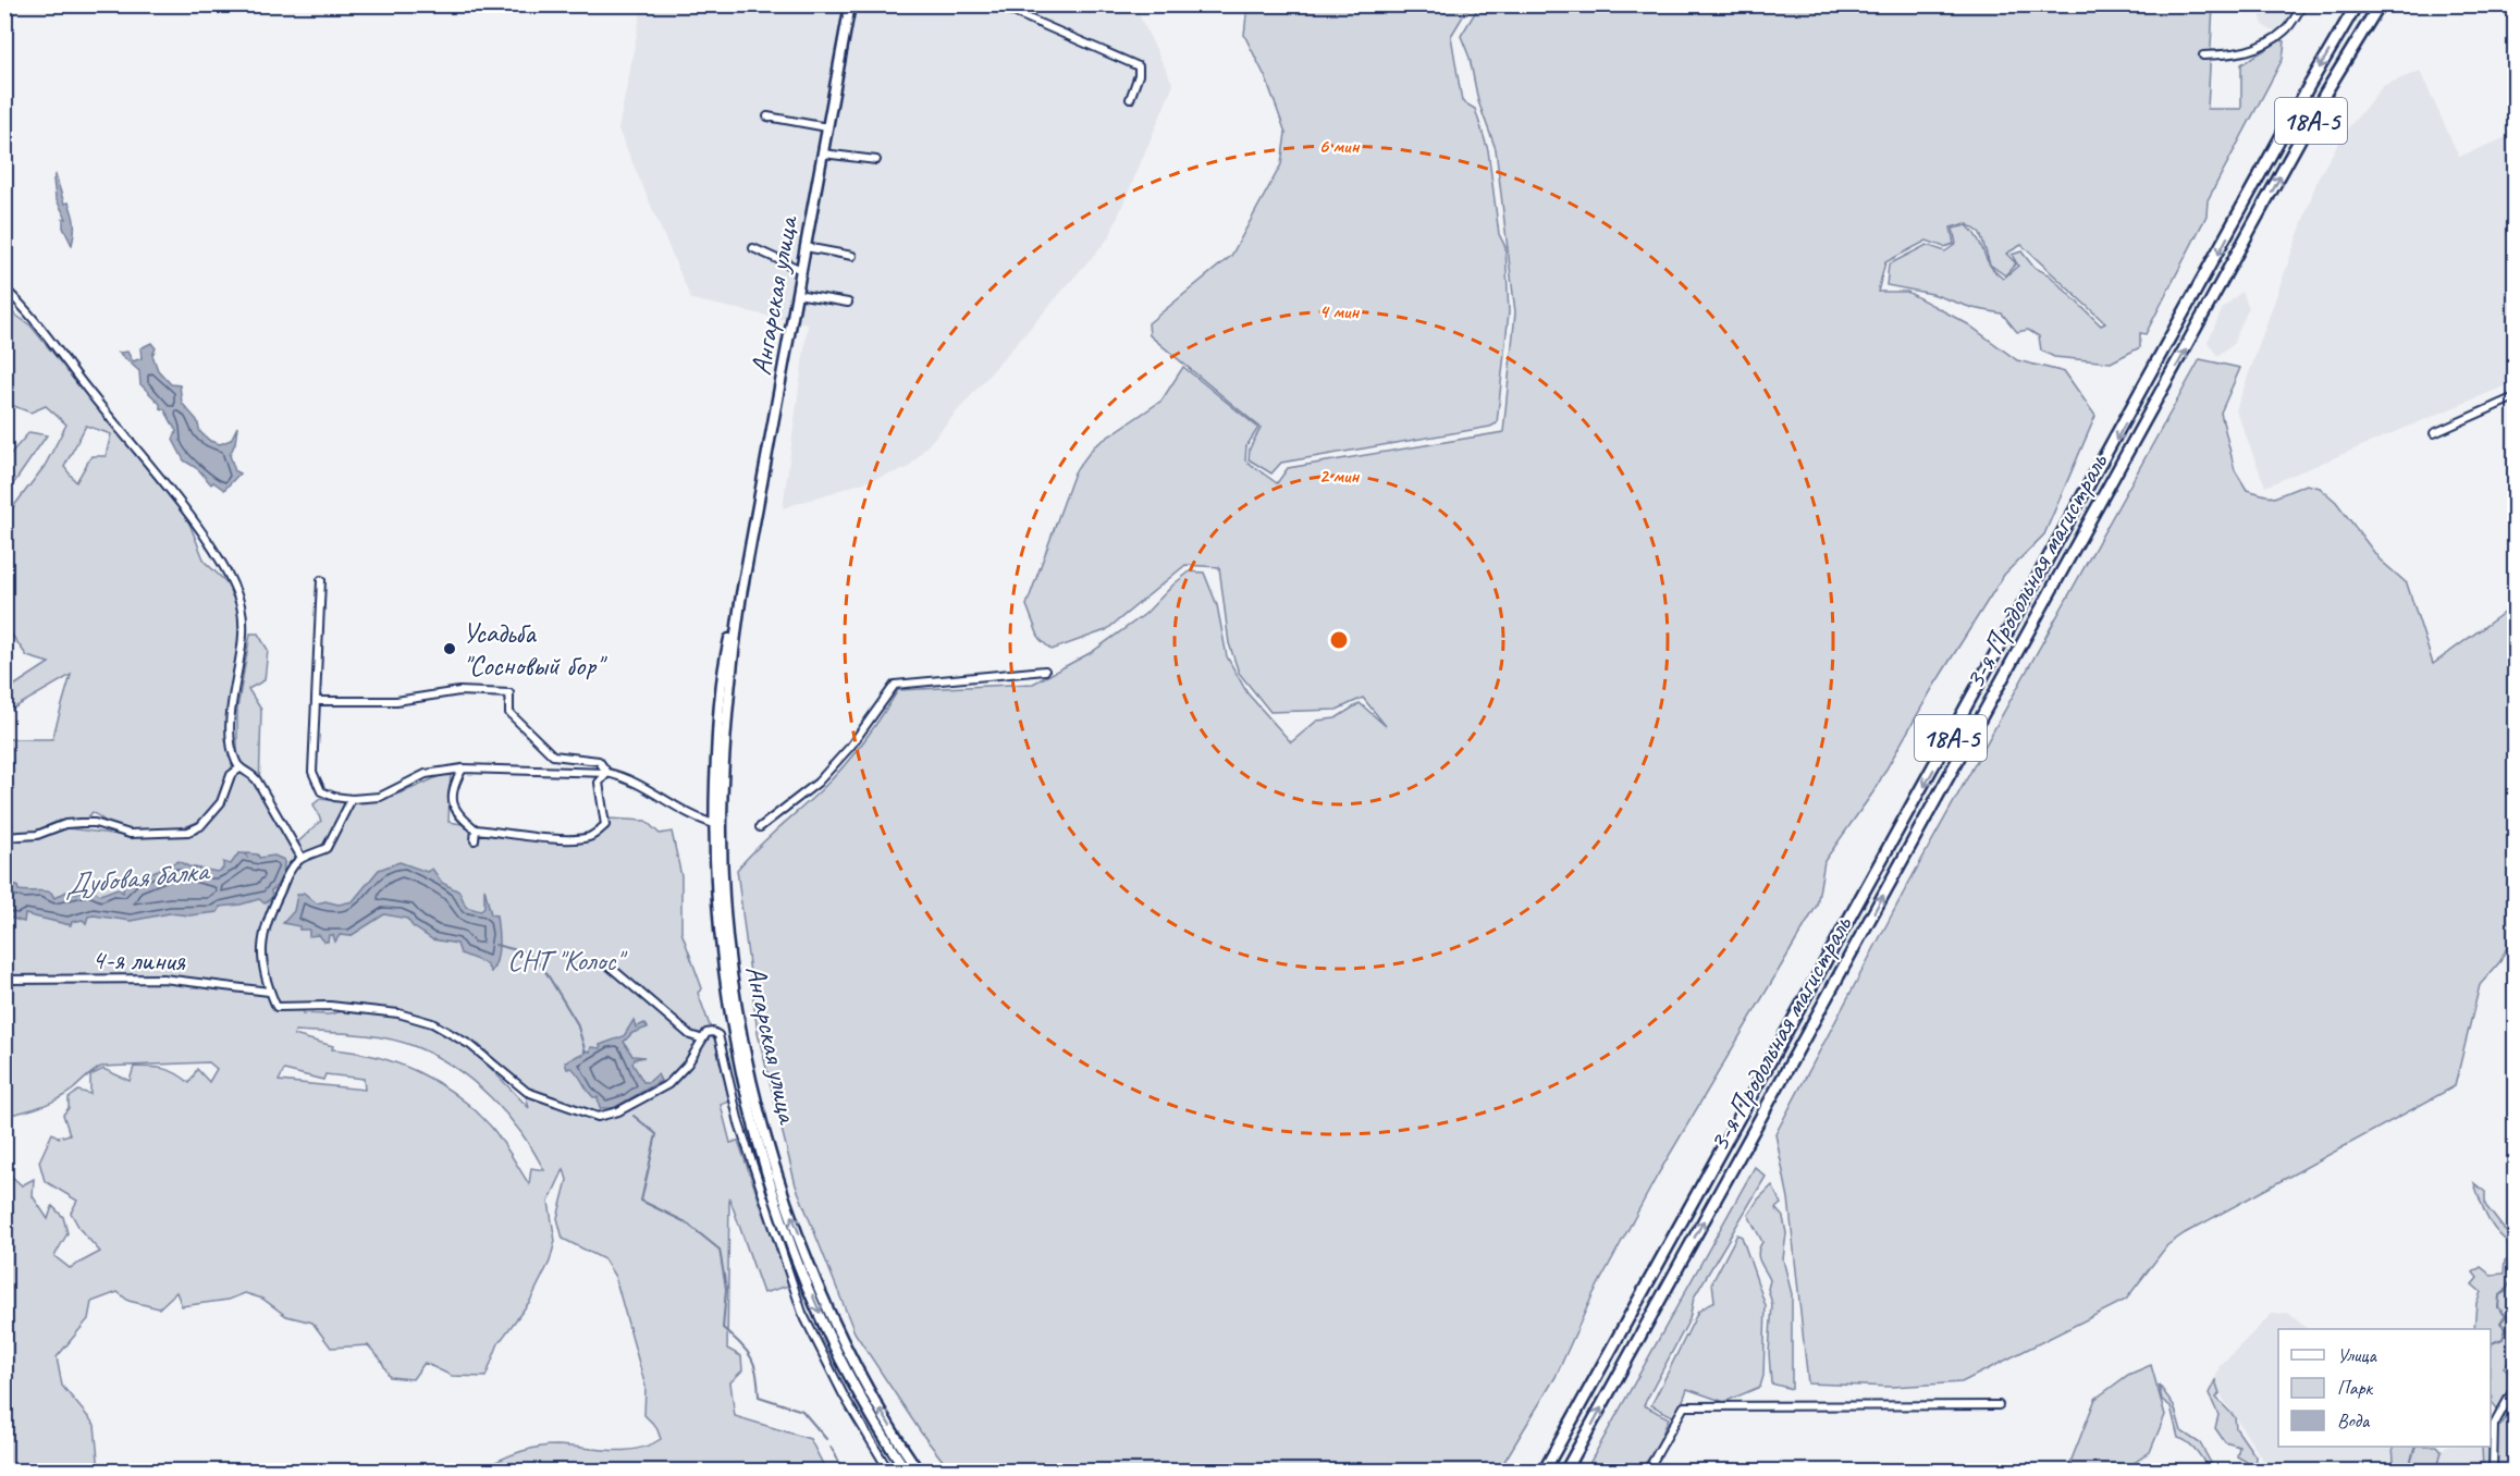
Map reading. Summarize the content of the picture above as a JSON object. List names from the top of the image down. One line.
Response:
{"streets":{"highway":["18А-5","3-я Продольная магистраль"],"main road":["Ангарская улица"],"street":["4-я линия"]},"water":["Дубовая балка"],"parks":["СНТ \"Колос\""],"places":["Усадьба \"Сосновый бор\""],"legend":["Улица","Парк","Вода"],"rings":["6 мин","4 мин","2 мин"]}
